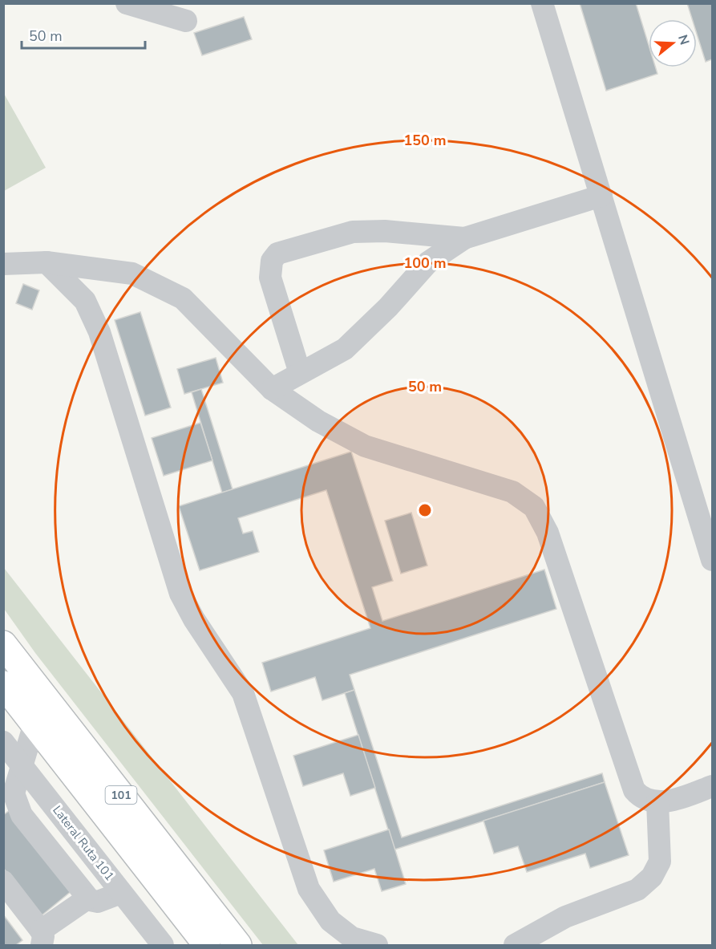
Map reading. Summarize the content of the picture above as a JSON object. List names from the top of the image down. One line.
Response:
{"streets":{"highway":["101"],"street":["Lateral Ruta 101"]},"scale_bar":"50 m","north":"right","rings":["150 m","100 m","50 m"]}
